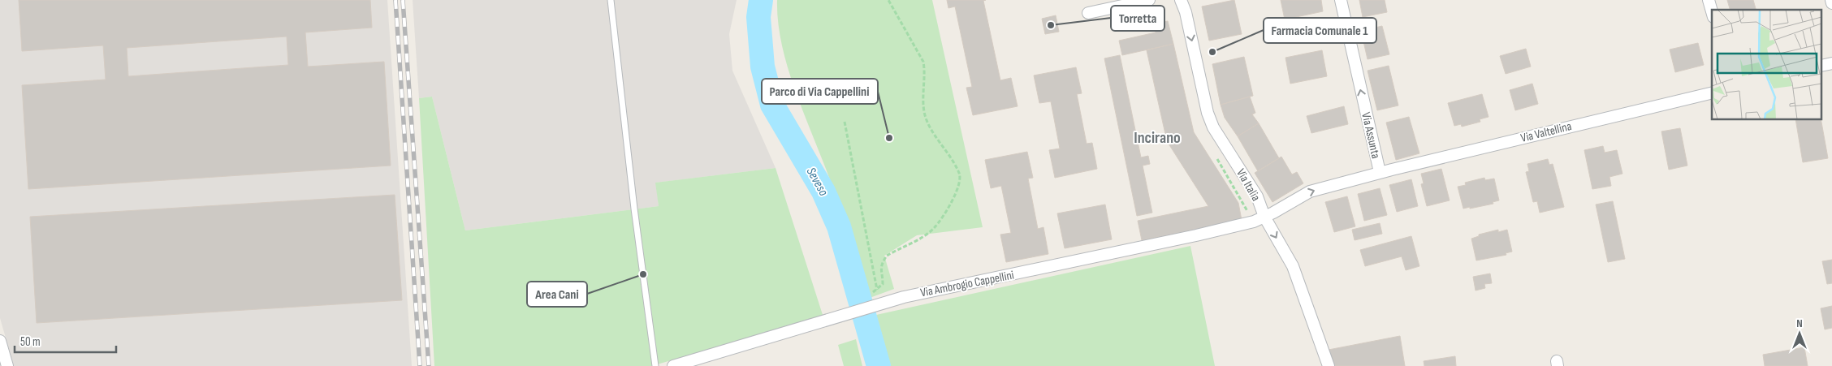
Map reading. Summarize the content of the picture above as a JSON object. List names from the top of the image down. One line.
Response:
{"streets":{"street":["Via Valtellina","Via Assunta","Via Italia","Via Ambrogio Cappellini"]},"crossings":[["Via Valtellina","Via Assunta"],["Via Assunta","Via Italia"],["Via Assunta","Via Ambrogio Cappellini"],["Via Italia","Via Ambrogio Cappellini"]],"one_way":["Via Italia"],"districts":["Incirano"],"water":["Seveso"],"places":["Torretta","Farmacia Comunale 1","Parco di Via Cappellini","Area Cani"],"scale_bar":"50 m","north":"top"}
